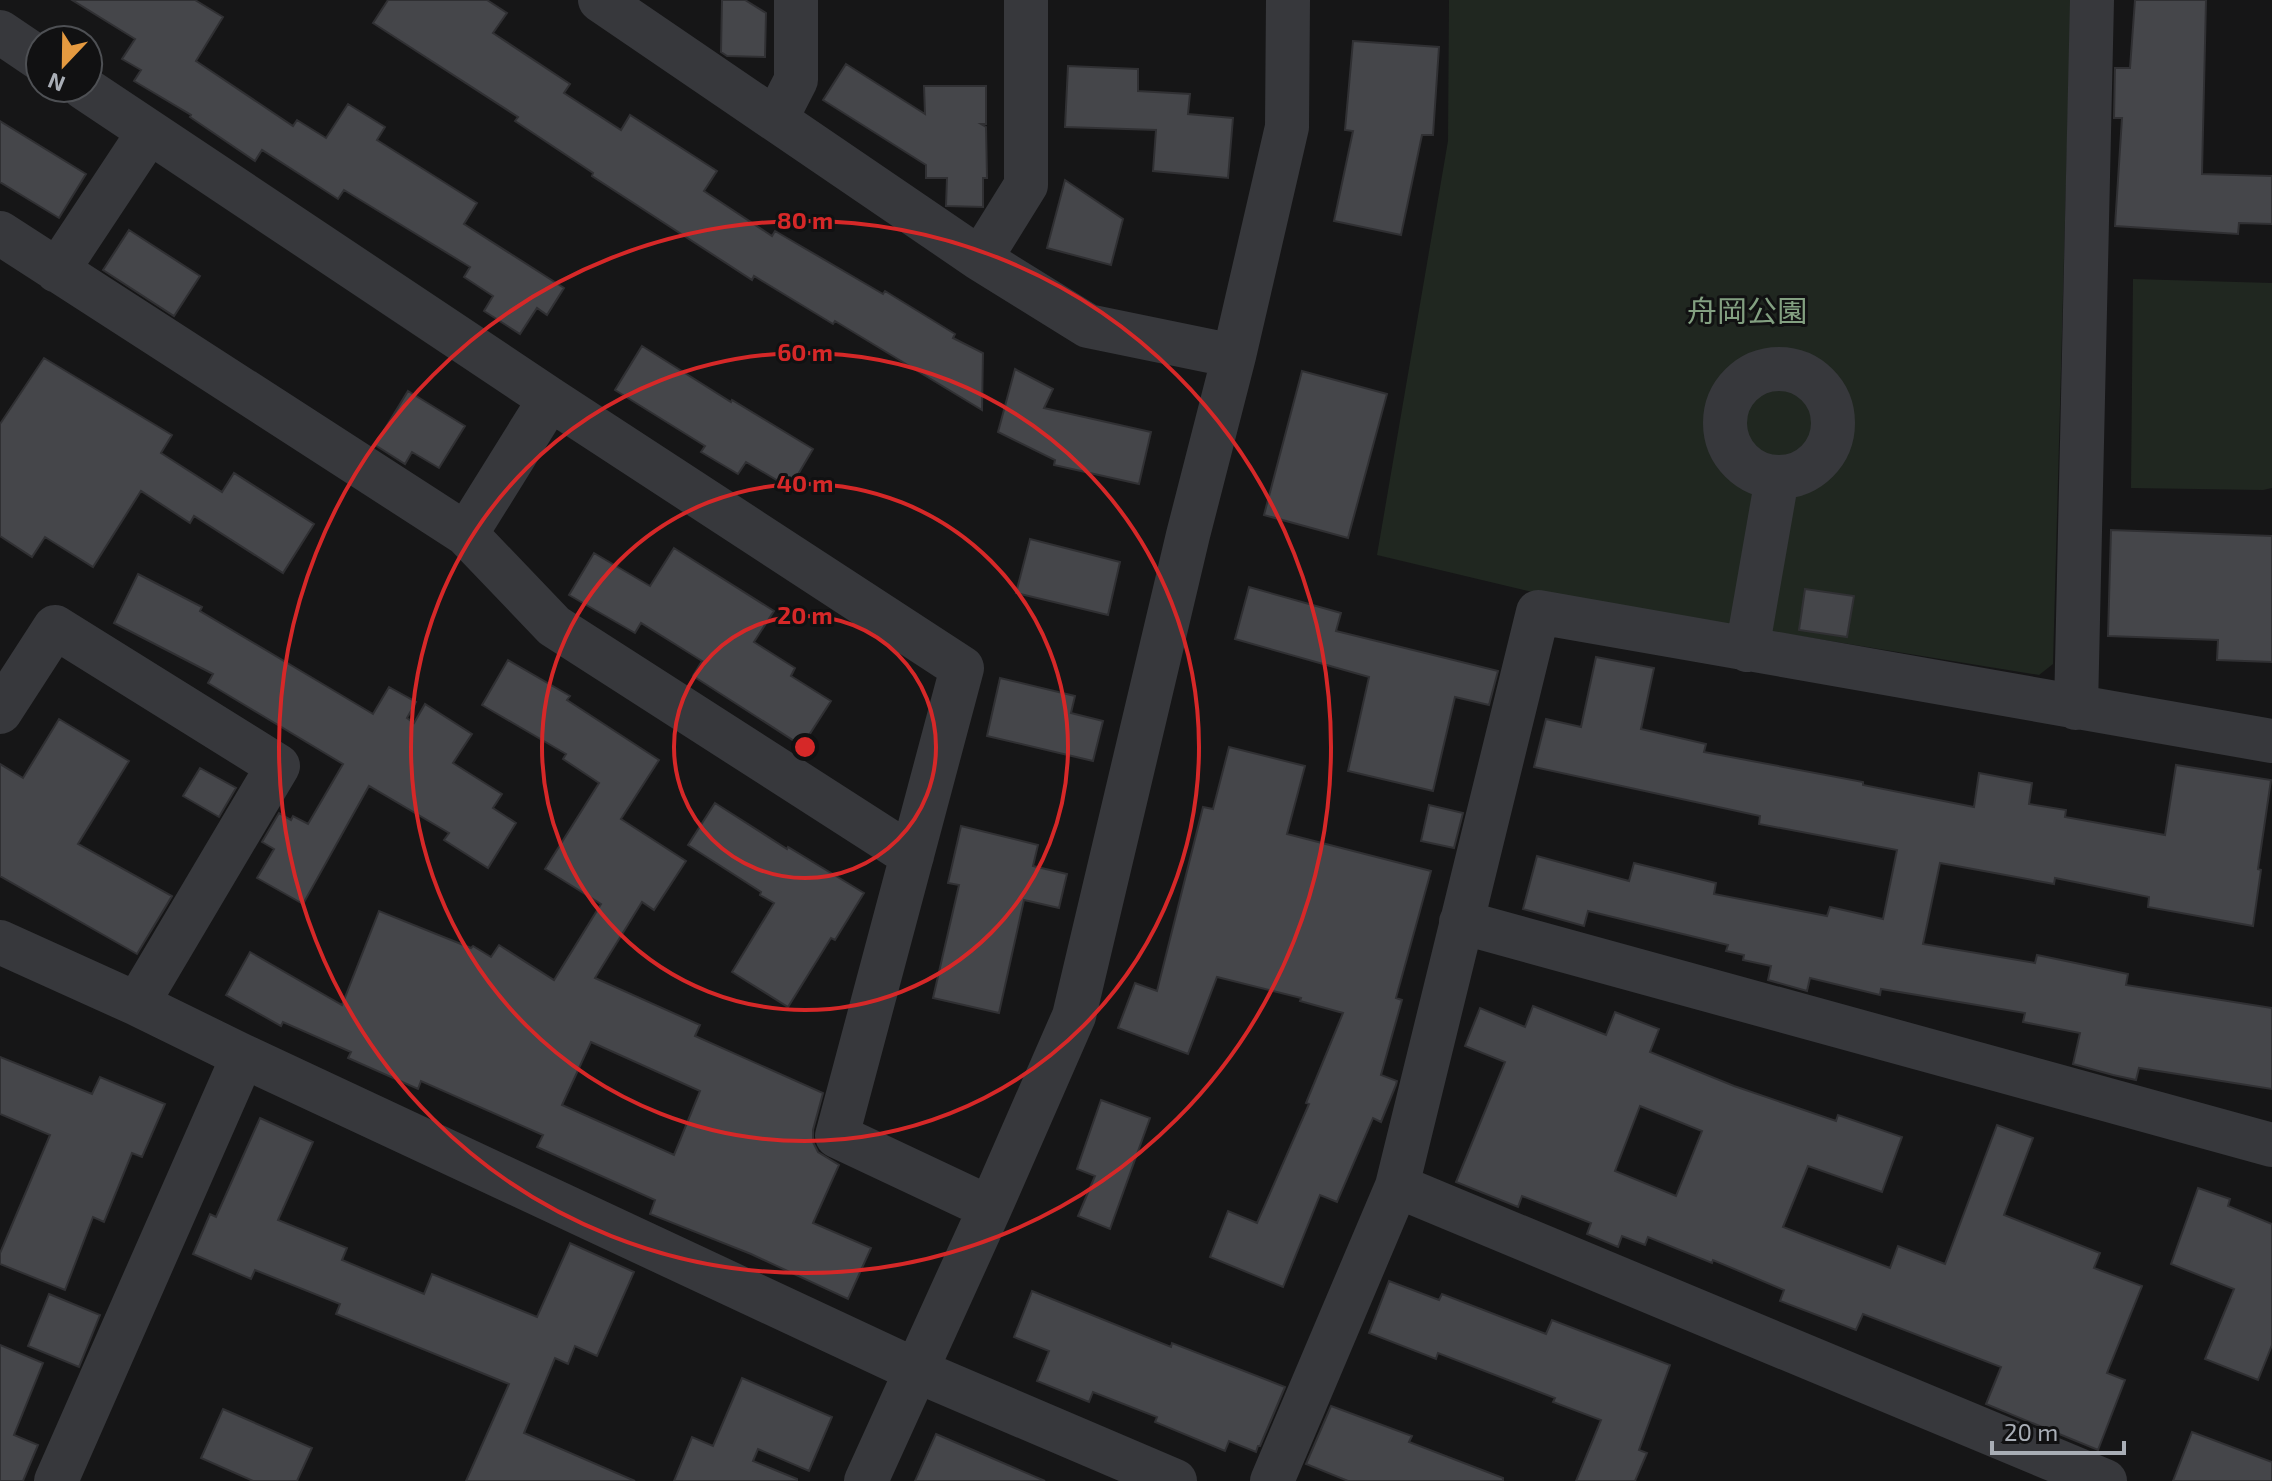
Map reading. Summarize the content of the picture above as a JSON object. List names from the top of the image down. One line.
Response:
{"parks":["舟岡公園"],"scale_bar":"20 m","north":"bottom","rings":["80 m","60 m","40 m","20 m"]}
